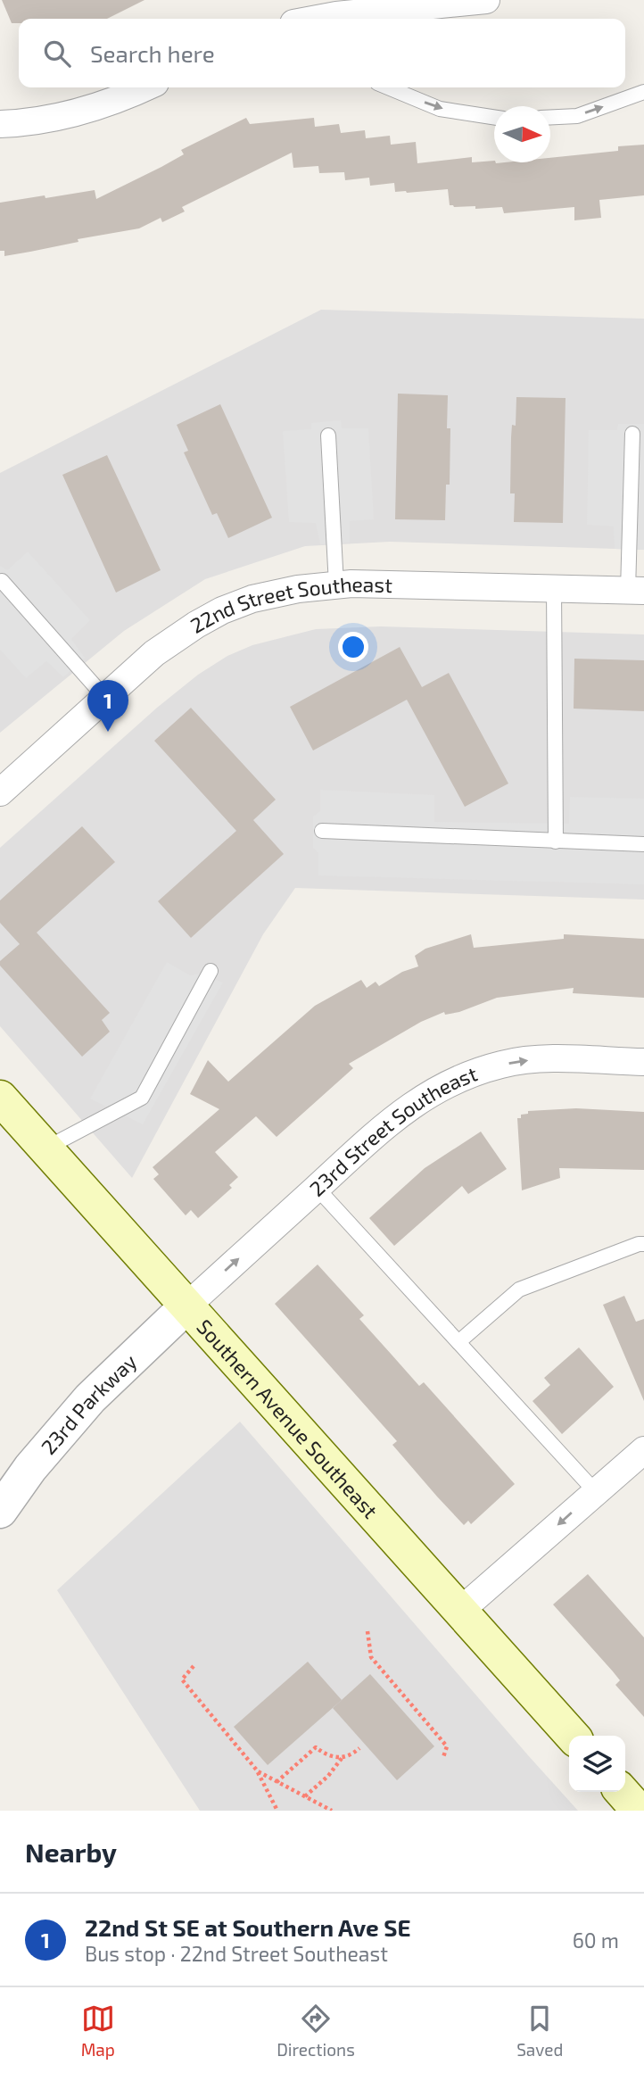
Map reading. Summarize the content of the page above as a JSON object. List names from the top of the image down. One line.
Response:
{"streets":{"main road":["Southern Avenue Southeast"],"street":["22nd Street Southeast","23rd Street Southeast","23rd Parkway"]},"crossings":[["23rd Street Southeast","23rd Parkway"],["23rd Street Southeast","Southern Avenue Southeast"],["23rd Parkway","Southern Avenue Southeast"]],"one_way":["23rd Street Southeast"],"north":"right","page":{"search":"Search here","pins":"1","heading":"Nearby","list":[{"mark":"1","name":"22nd St SE at Southern Ave SE","note":"Bus stop · 22nd Street Southeast","value":"60 m"}],"nav":["Map","Directions","Saved"]}}
